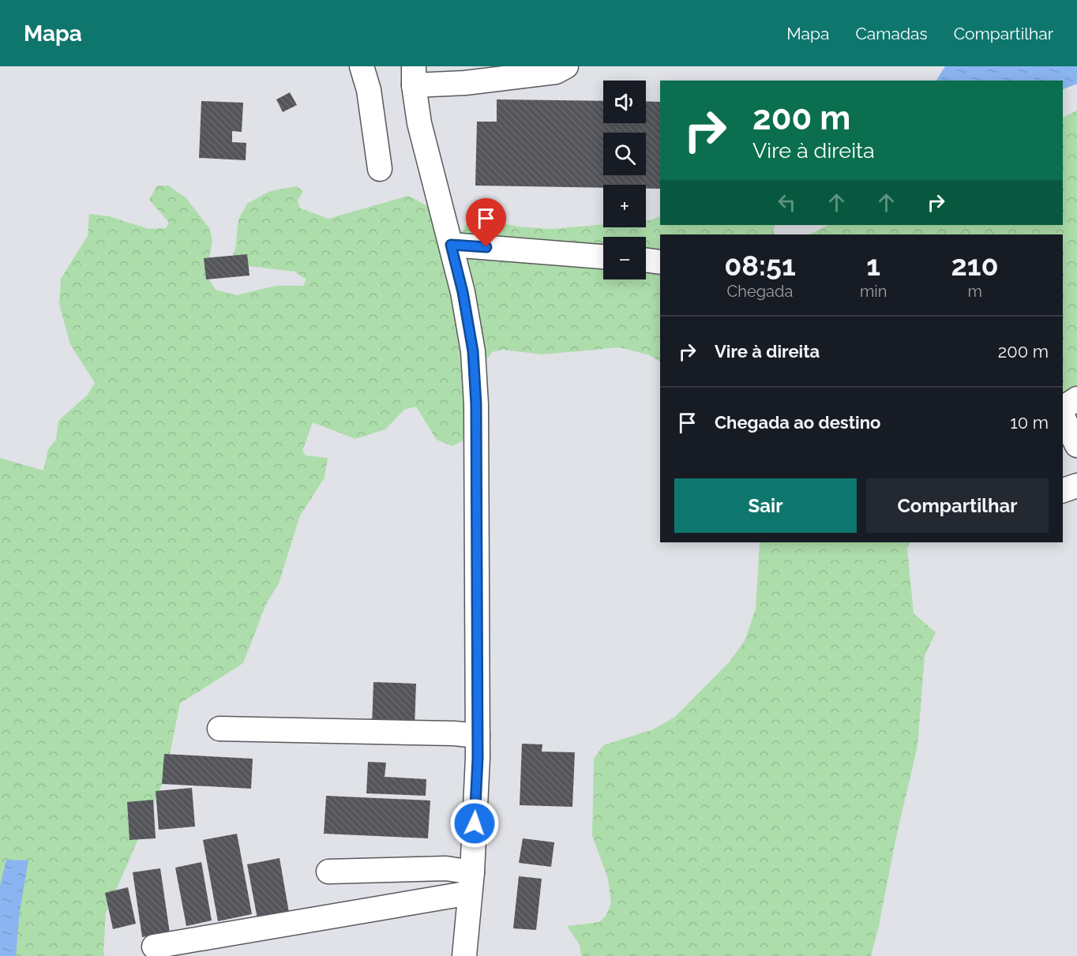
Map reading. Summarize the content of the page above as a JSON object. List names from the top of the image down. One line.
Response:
{"page":{"header":"Mapa","nav":["Mapa","Camadas","Compartilhar"],"map_buttons":["+","−"],"turn":["200 m","Vire à direita"],"eta":["08:51","Chegada","1","min","210","m"],"list":[{"name":"Vire à direita","value":"200 m"},{"name":"Chegada ao destino","value":"10 m"}],"buttons":["Sair","Compartilhar"]}}
